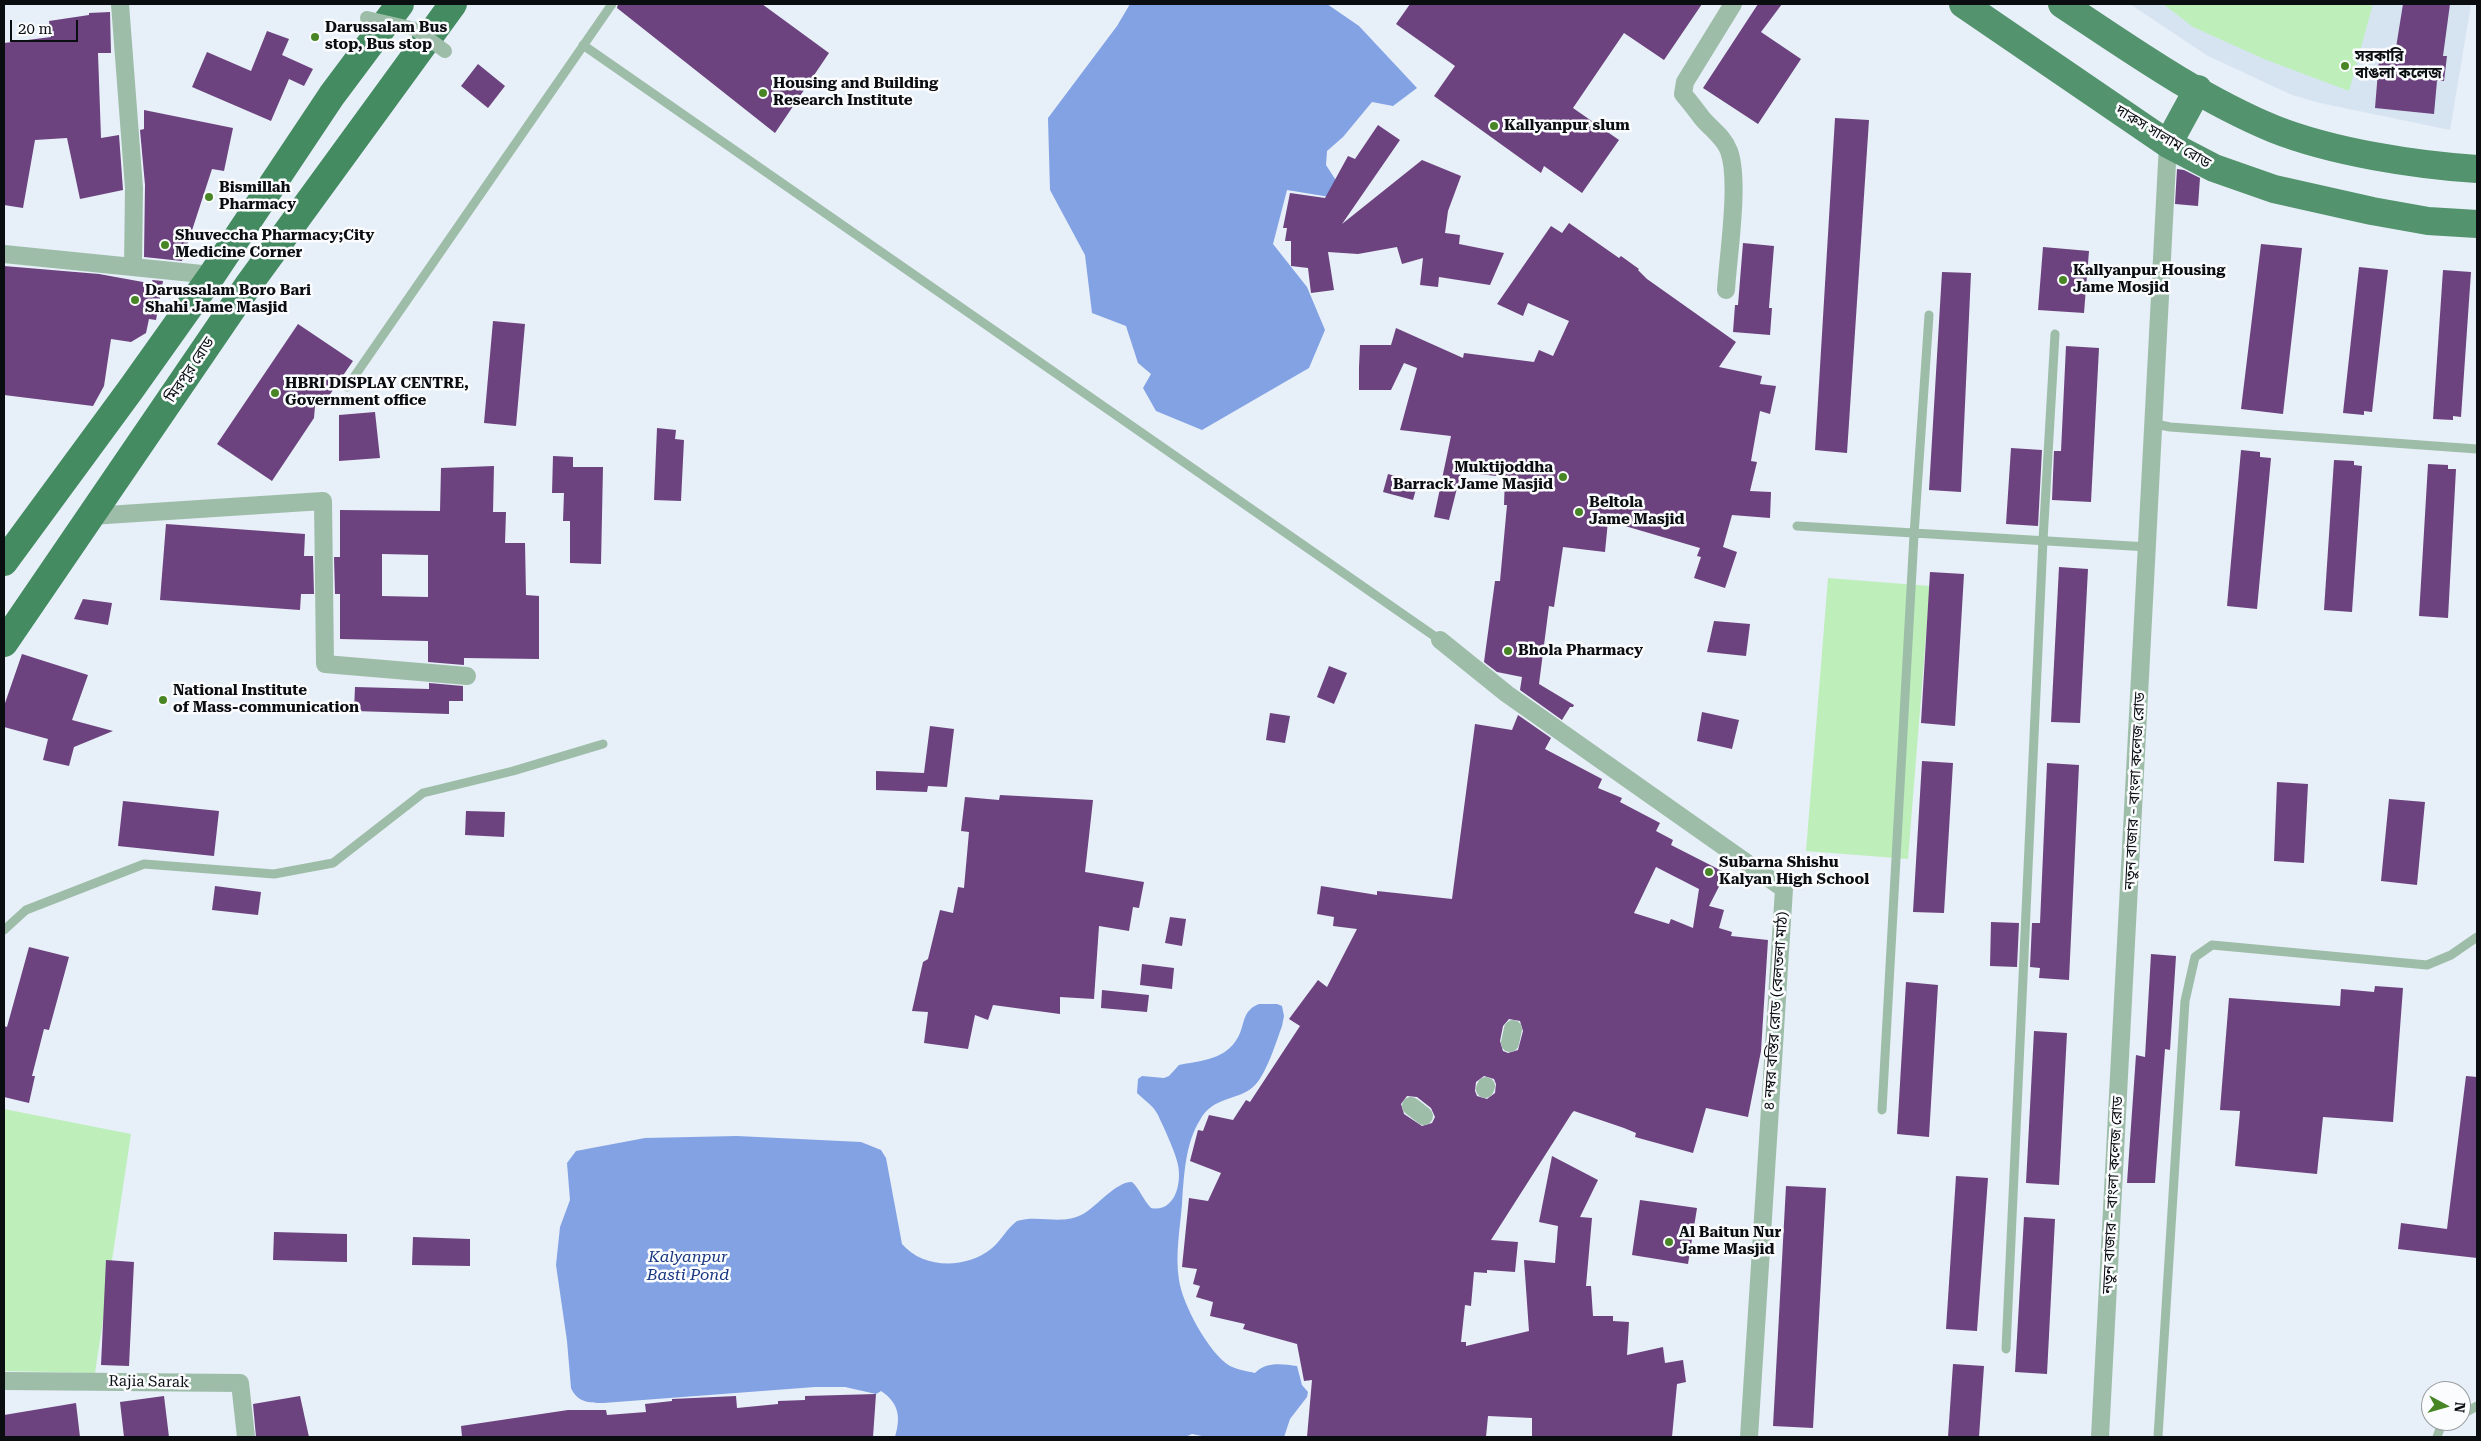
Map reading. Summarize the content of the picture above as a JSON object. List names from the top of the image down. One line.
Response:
{"streets":{"highway":["মিরপুর রোড"],"main road":["দারুস সালাম রোড"],"street":["নতুন বাজার - বাংলা কলেজ রোড","৪ নম্বর বস্তির রোড (বেলতলা মাঠ)","Rajia Sarak"]},"crossings":[["দারুস সালাম রোড","নতুন বাজার - বাংলা কলেজ রোড"]],"water":["Kalyanpur Basti Pond"],"places":["Darussalam Bus stop, Bus stop","সরকারি বাঙলা কলেজ","Housing and Building Research Institute","Kallyanpur slum","Bismillah Pharmacy","Shuveccha Pharmacy;City Medicine Corner","Kallyanpur Housing Jame Mosjid","Darussalam Boro Bari Shahi Jame Masjid","HBRI DISPLAY CENTRE, Government office","Muktijoddha Barrack Jame Masjid","Beltola Jame Masjid","Bhola Pharmacy","National Institute of Mass-communication","Subarna Shishu Kalyan High School","Al Baitun Nur Jame Masjid"],"scale_bar":"20 m","north":"right"}
